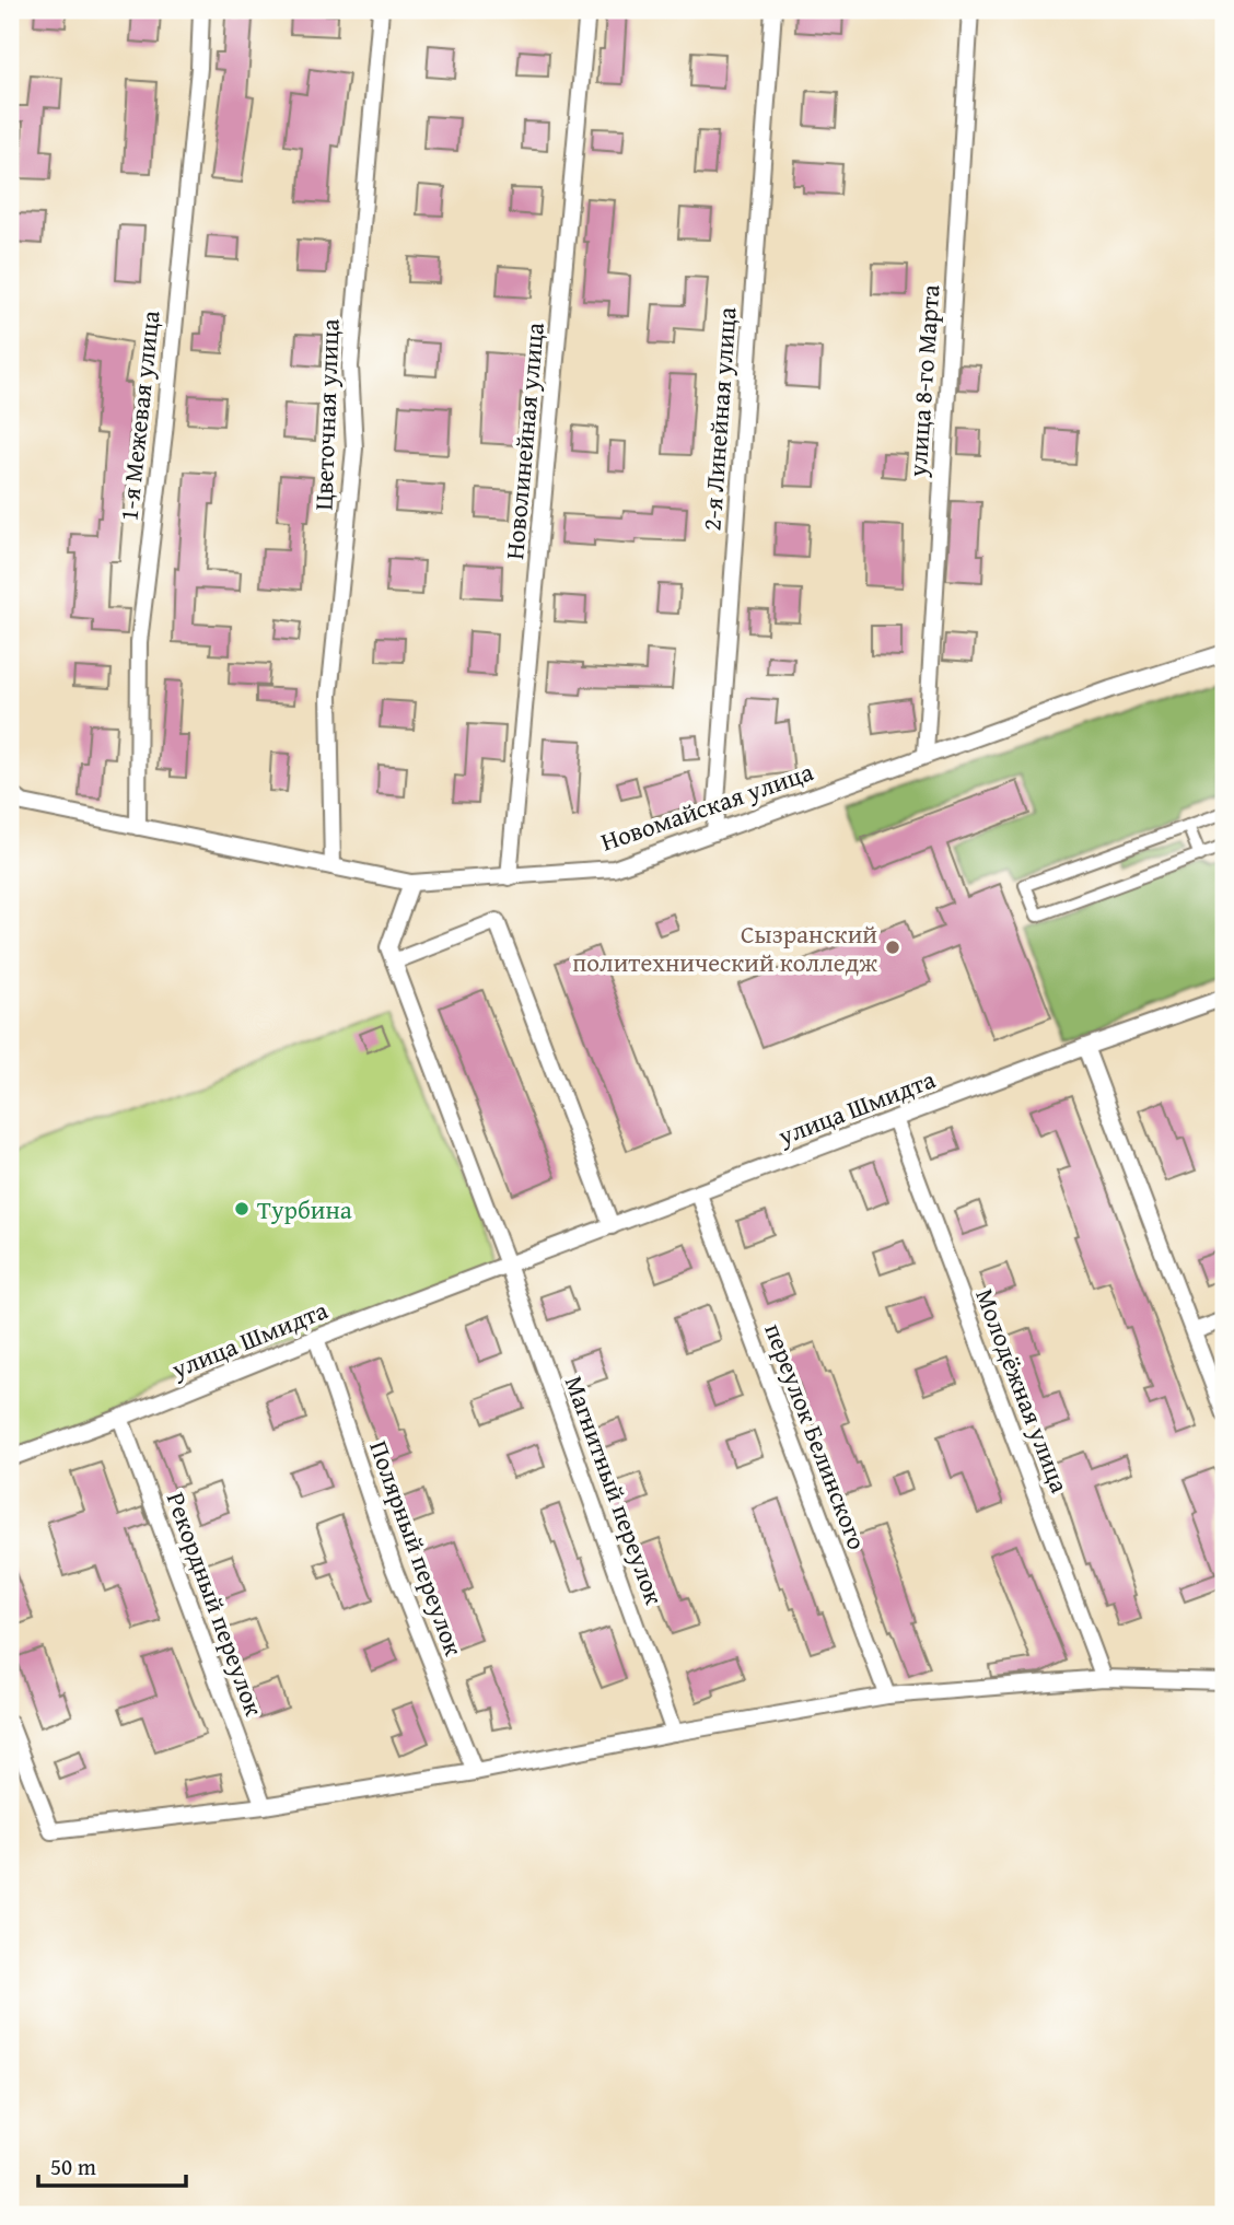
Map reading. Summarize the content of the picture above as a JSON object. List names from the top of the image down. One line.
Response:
{"streets":{"street":["улица 8-го Марта","Цветочная улица","1-я Межевая улица","2-я Линейная улица","Новолинейная улица","Новомайская улица","улица Шмидта","Молодёжная улица","переулок Белинского","Магнитный переулок","Полярный переулок","Рекордный переулок"]},"crossings":[["улица 8-го Марта","Новомайская улица"],["Цветочная улица","Новомайская улица"],["1-я Межевая улица","Новомайская улица"],["2-я Линейная улица","Новомайская улица"],["Новолинейная улица","Новомайская улица"],["улица Шмидта","Молодёжная улица"],["улица Шмидта","переулок Белинского"],["улица Шмидта","Магнитный переулок"],["улица Шмидта","Полярный переулок"],["улица Шмидта","Рекордный переулок"]],"places":["Сызранский политехнический колледж","Турбина"],"scale_bar":"50 m"}
